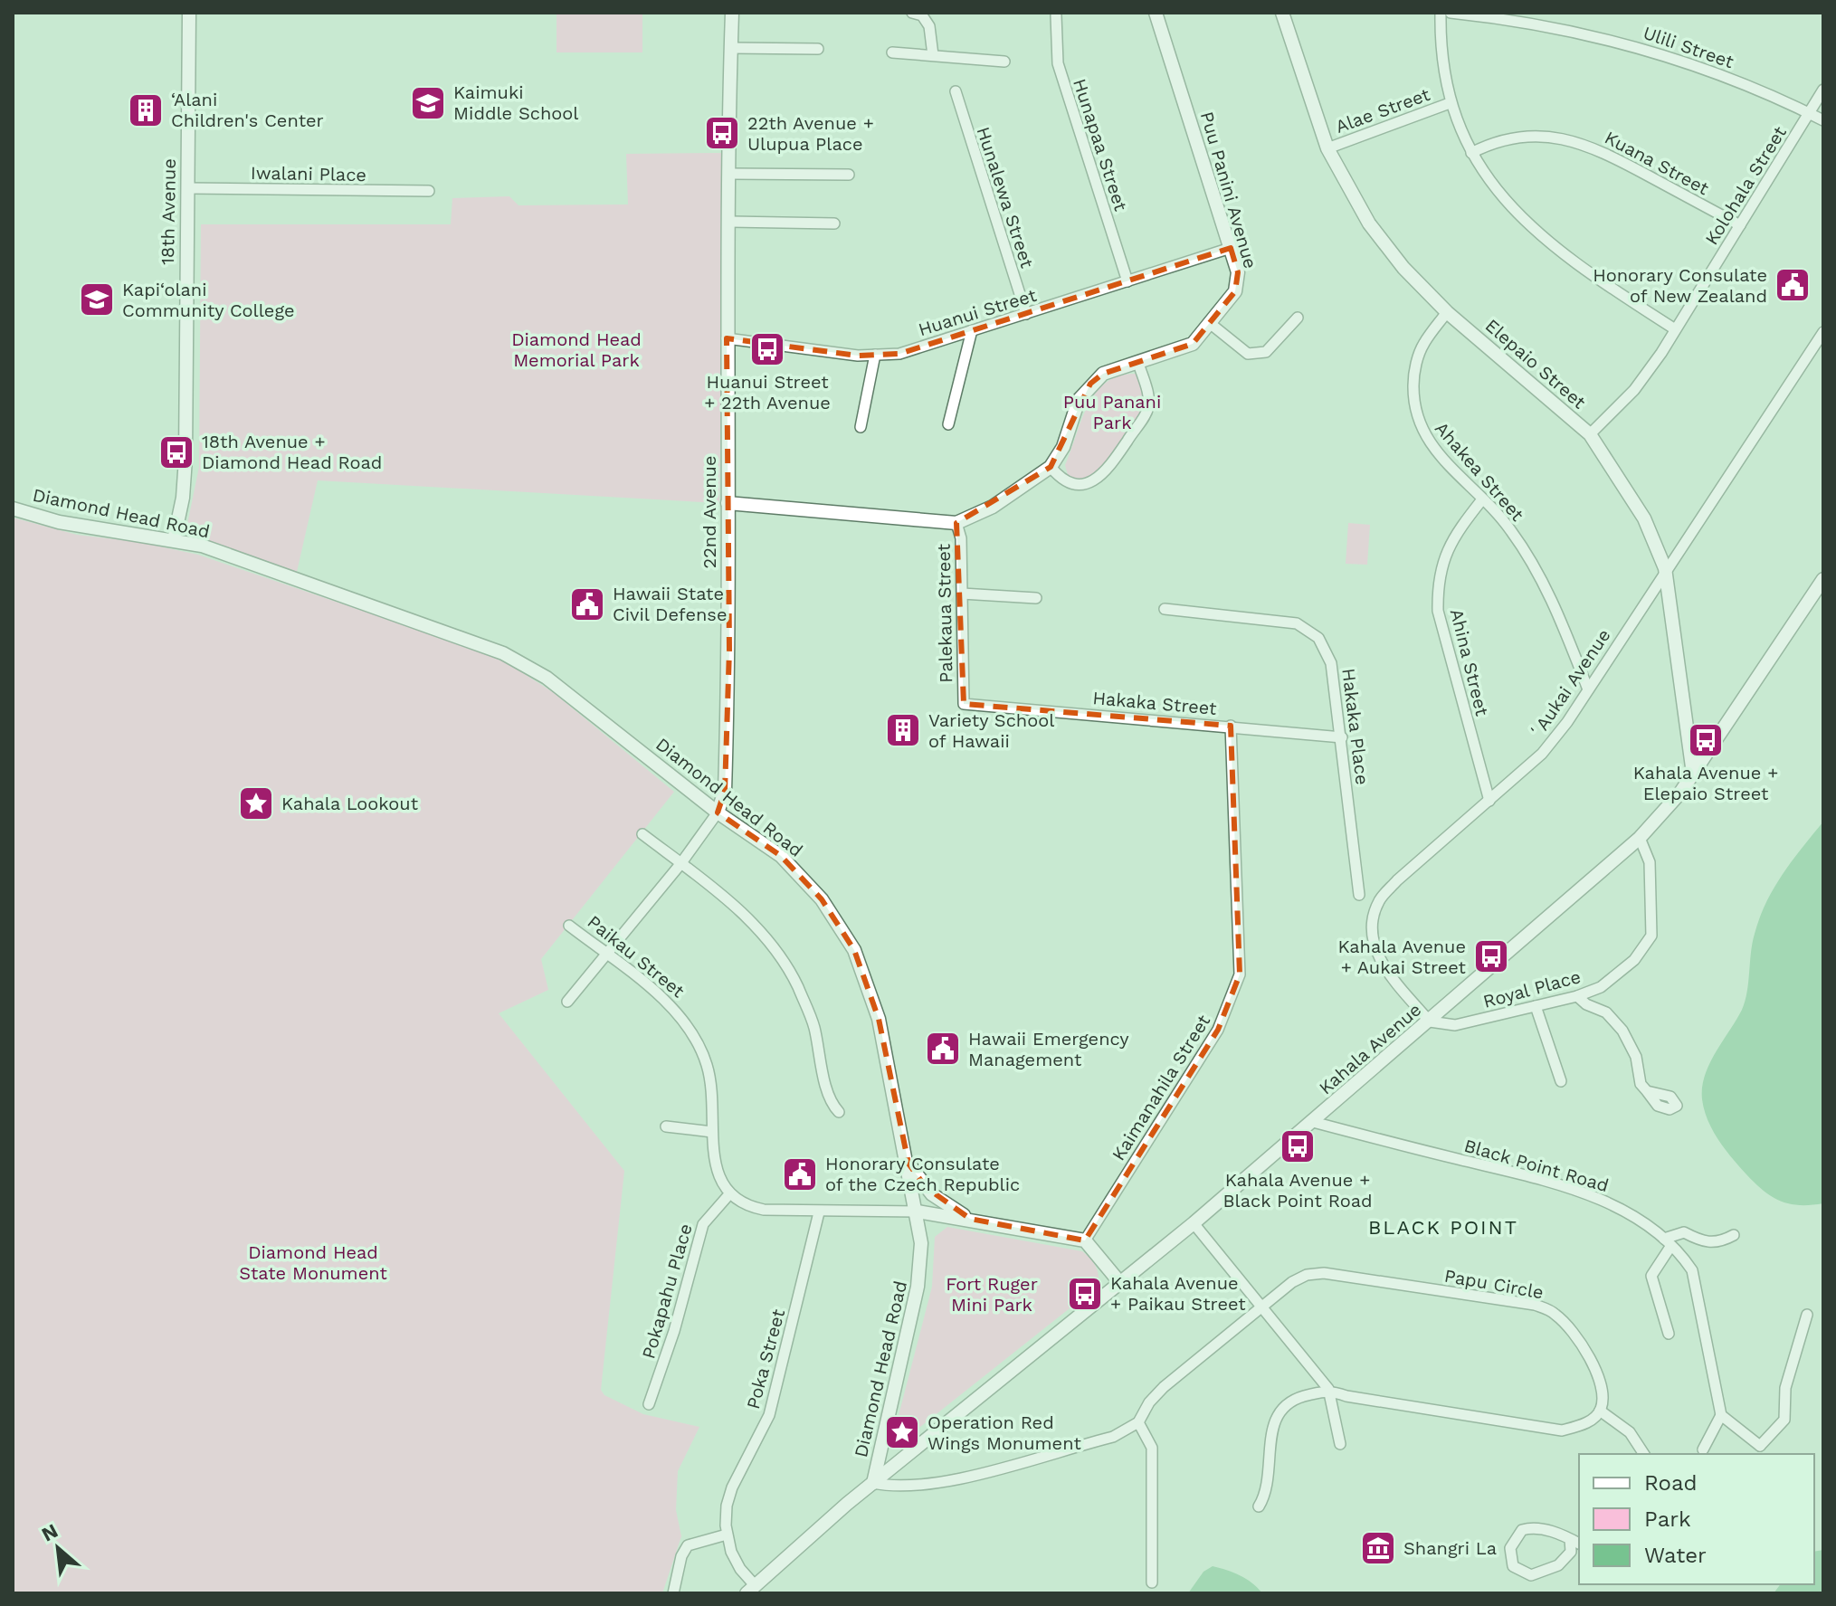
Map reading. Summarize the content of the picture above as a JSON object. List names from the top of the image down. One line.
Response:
{"streets":{"street":["Ulili Street","Alae Street","Hunapaa Street","Kuana Street","Iwalani Place","Kolohala Street","Puu Panini Avenue","Hunalewa Street","18th Avenue","Huanui Street","Elepaio Street","Ahakea Street","22nd Avenue","Diamond Head Road","Palekaua Street","Ahina Street","ʻAukai Avenue","Hakaka Street","Hakaka Place","Paikau Street","Royal Place","Kahala Avenue","Kaimanahila Street","Black Point Road","Papu Circle","Pokapahu Place","Poka Street"]},"crossings":[["Ulili Street","Kolohala Street"],["Alae Street","Elepaio Street"],["Hunapaa Street","Huanui Street"],["Kuana Street","Kolohala Street"],["Iwalani Place","18th Avenue"],["Kolohala Street","Elepaio Street"],["Puu Panini Avenue","Huanui Street"],["Puu Panini Avenue","22nd Avenue"],["Puu Panini Avenue","Palekaua Street"],["Hunalewa Street","Huanui Street"],["18th Avenue","Diamond Head Road"],["Huanui Street","22nd Avenue"],["Elepaio Street","Ahakea Street"],["Elepaio Street","ʻAukai Avenue"],["Elepaio Street","Kahala Avenue"],["Ahakea Street","Ahina Street"],["Ahakea Street","ʻAukai Avenue"],["22nd Avenue","Diamond Head Road"],["22nd Avenue","Paikau Street"],["Diamond Head Road","Kahala Avenue"],["Diamond Head Road","Poka Street"],["Palekaua Street","Hakaka Street"],["Ahina Street","ʻAukai Avenue"],["ʻAukai Avenue","Royal Place"],["ʻAukai Avenue","Kahala Avenue"],["Hakaka Street","Hakaka Place"],["Hakaka Street","Kaimanahila Street"],["Paikau Street","Pokapahu Place"],["Royal Place","Kahala Avenue"],["Kahala Avenue","Black Point Road"]],"districts":["BLACK POINT"],"parks":["Diamond Head Memorial Park","Puu Panani Park","Diamond Head State Monument","Fort Ruger Mini Park"],"places":{"school or university":["Kaimuki Middle School","Kapi‘olani Community College"],"building":["‘Alani Children's Center","Variety School of Hawaii"],"bus stop":["22th Avenue + Ulupua Place","Huanui Street + 22th Avenue","18th Avenue + Diamond Head Road","Kahala Avenue + Elepaio Street","Kahala Avenue + Aukai Street","Kahala Avenue + Black Point Road","Kahala Avenue + Paikau Street"],"public building":["Honorary Consulate of New Zealand","Hawaii State Civil Defense","Hawaii Emergency Management","Honorary Consulate of the Czech Republic"],"place":["Kahala Lookout","Operation Red Wings Monument"],"museum":["Shangri La"]},"legend":["Road","Park","Water"],"north":"top left"}
